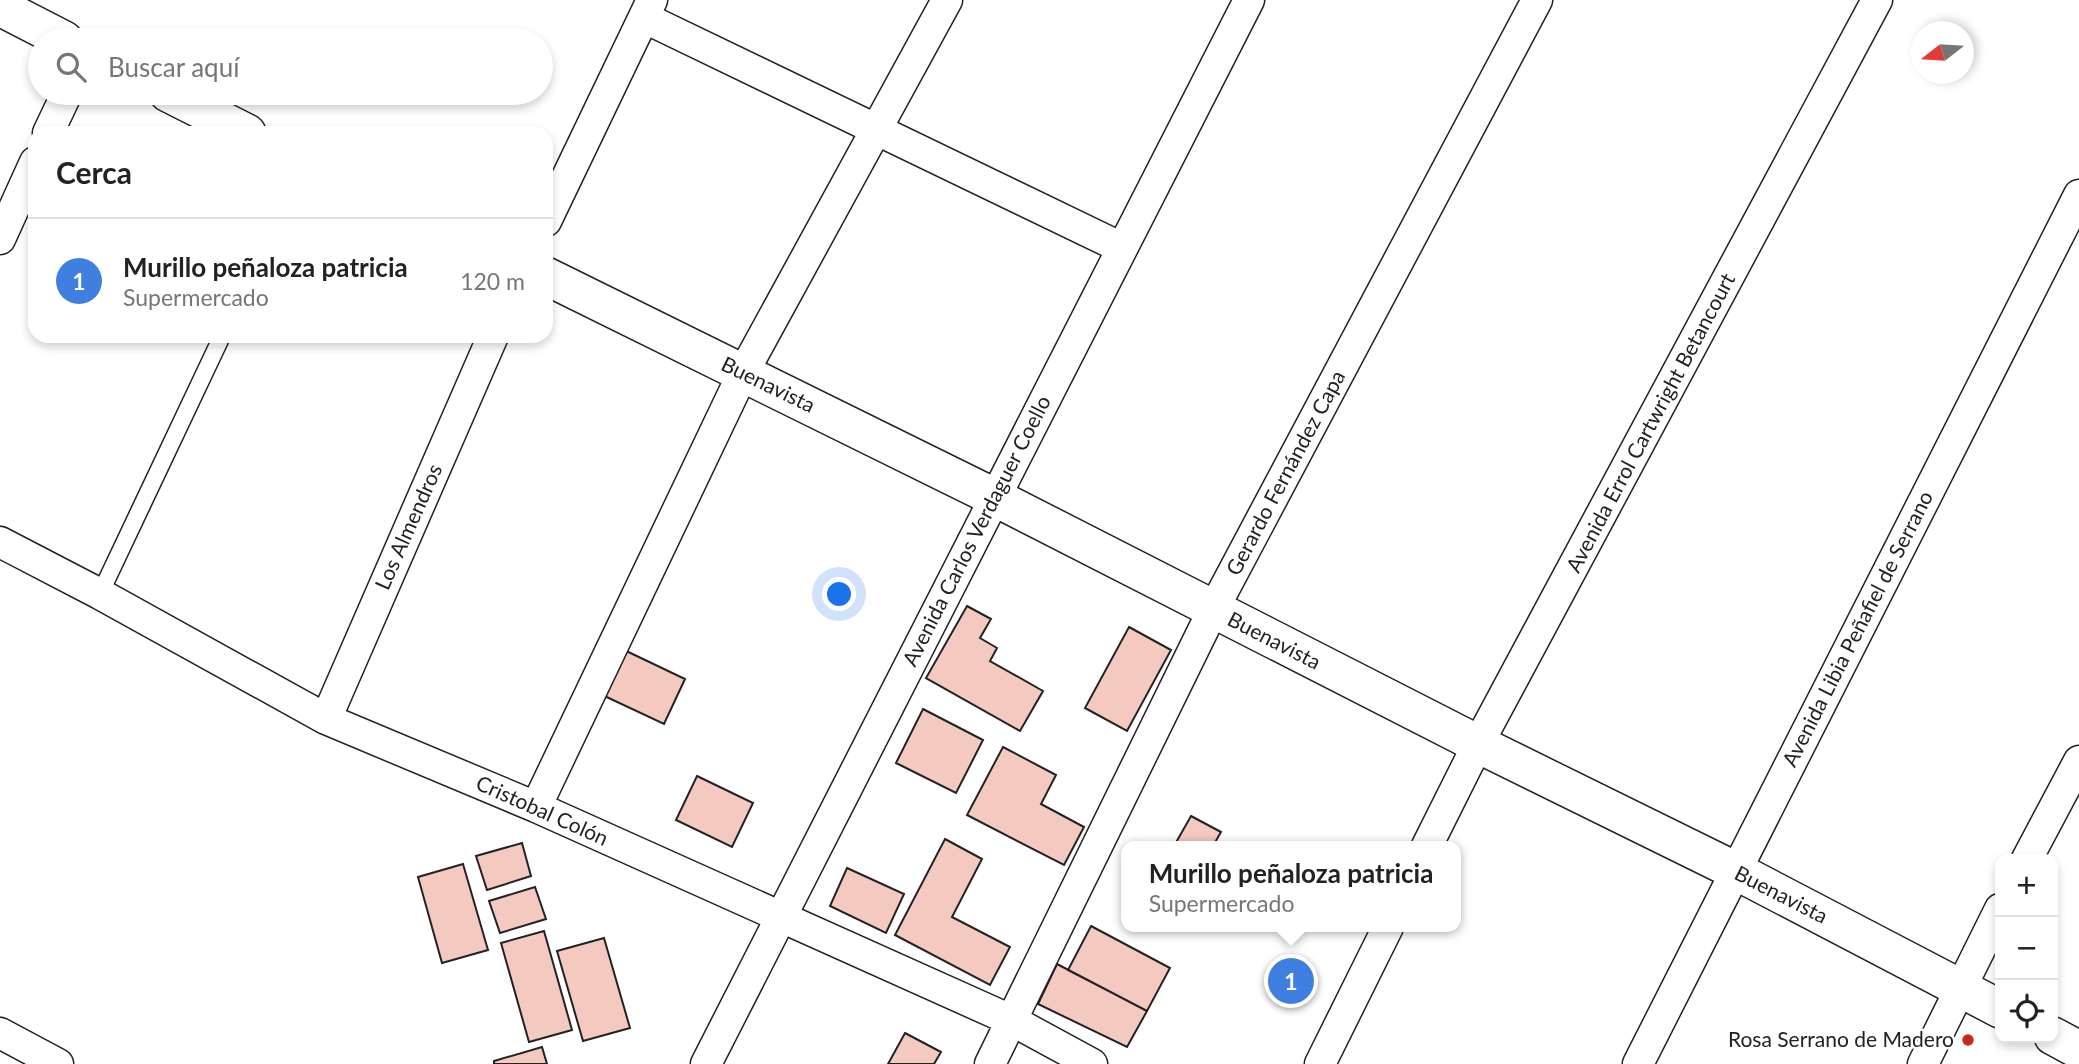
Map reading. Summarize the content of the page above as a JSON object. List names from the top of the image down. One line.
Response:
{"streets":{"street":["Buenavista","Avenida Errol Cartwright Betancourt","Gerardo Fernández Capa","Los Almendros","Avenida Carlos Verdaguer Coello","Avenida Libia Peñafiel de Serrano","Cristobal Colón"]},"crossings":[["Buenavista","Avenida Errol Cartwright Betancourt"],["Buenavista","Gerardo Fernández Capa"],["Buenavista","Avenida Carlos Verdaguer Coello"],["Buenavista","Avenida Libia Peñafiel de Serrano"],["Gerardo Fernández Capa","Cristobal Colón"],["Los Almendros","Cristobal Colón"],["Avenida Carlos Verdaguer Coello","Cristobal Colón"]],"places":["Rosa Serrano de Madero"],"north":"left","page":{"search":"Buscar aquí","heading":"Cerca","list":[{"mark":"1","name":"Murillo peñaloza patricia","note":"Supermercado","value":"120 m"}],"popup":["Murillo peñaloza patricia","Supermercado"],"map_buttons":["+","−"],"pins":"1"}}
